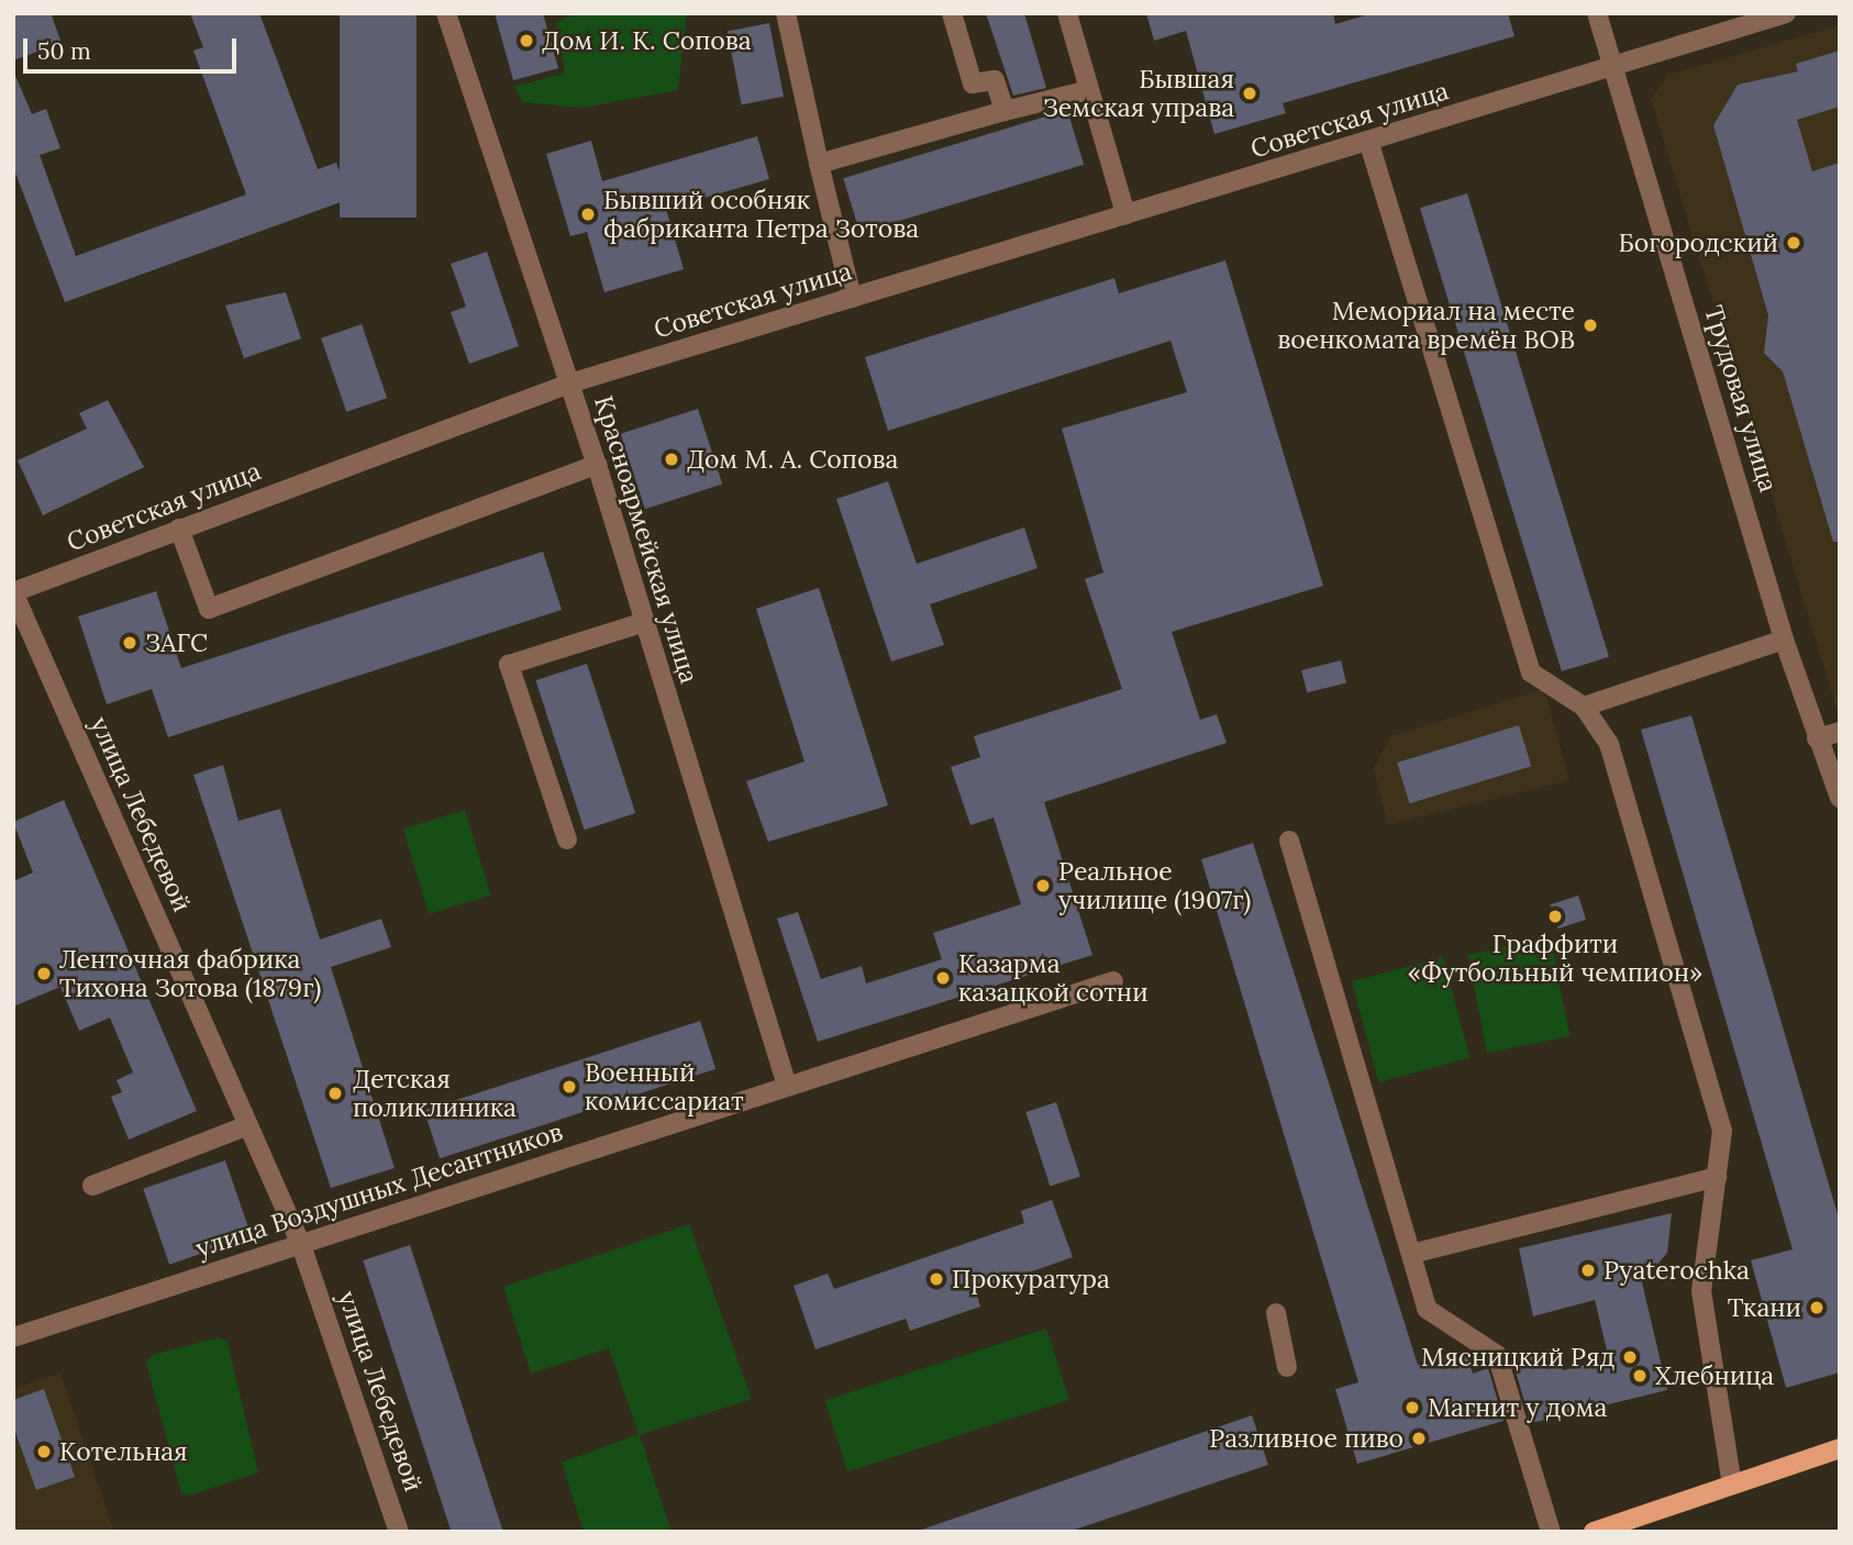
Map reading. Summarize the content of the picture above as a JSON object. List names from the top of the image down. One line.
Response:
{"streets":{"street":["Советская улица","Трудовая улица","Красноармейская улица","улица Лебедевой","улица Воздушных Десантников"]},"crossings":[["Советская улица","Трудовая улица"],["Советская улица","Красноармейская улица"],["Советская улица","улица Лебедевой"],["Красноармейская улица","улица Воздушных Десантников"],["улица Лебедевой","улица Воздушных Десантников"]],"places":["Дом И. К. Сопова","Бывшая Земская управа","Бывший особняк фабриканта Петра Зотова","Богородский","Мемориал на месте военкомата времён ВОВ","Дом М. А. Сопова","ЗАГС","Реальное училище (1907г)","Граффити «Футбольный чемпион»","Ленточная фабрика Тихона Зотова (1879г)","Казарма казацкой сотни","Военный комиссариат","Детская поликлиника","Pyaterochka","Прокуратура","Ткани","Мясницкий Ряд","Хлебница","Магнит у дома","Разливное пиво","Котельная"],"scale_bar":"50 m"}
